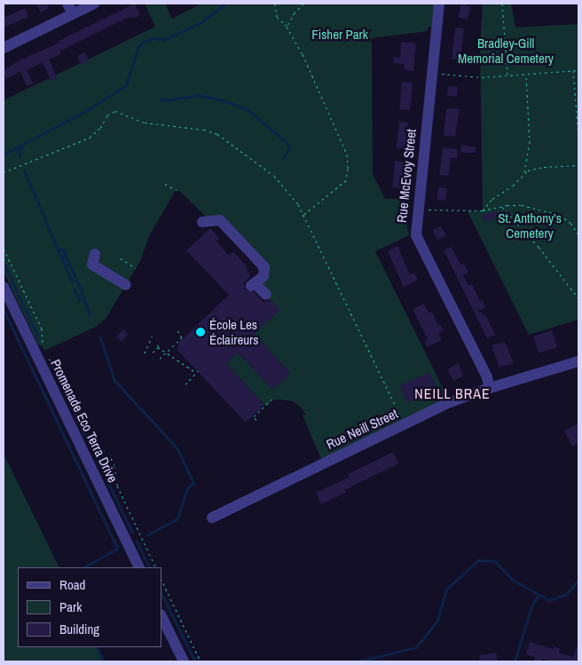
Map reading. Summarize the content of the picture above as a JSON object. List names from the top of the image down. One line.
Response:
{"streets":{"street":["Rue McEvoy Street","Promenade Eco Terra Drive","Rue Neill Street"]},"crossings":[["Rue McEvoy Street","Rue Neill Street"]],"districts":["NEILL BRAE"],"parks":["Fisher Park","Bradley-Gill Memorial Cemetery","St. Anthony’s Cemetery"],"places":["École Les Éclaireurs"],"legend":["Road","Park","Building"]}
